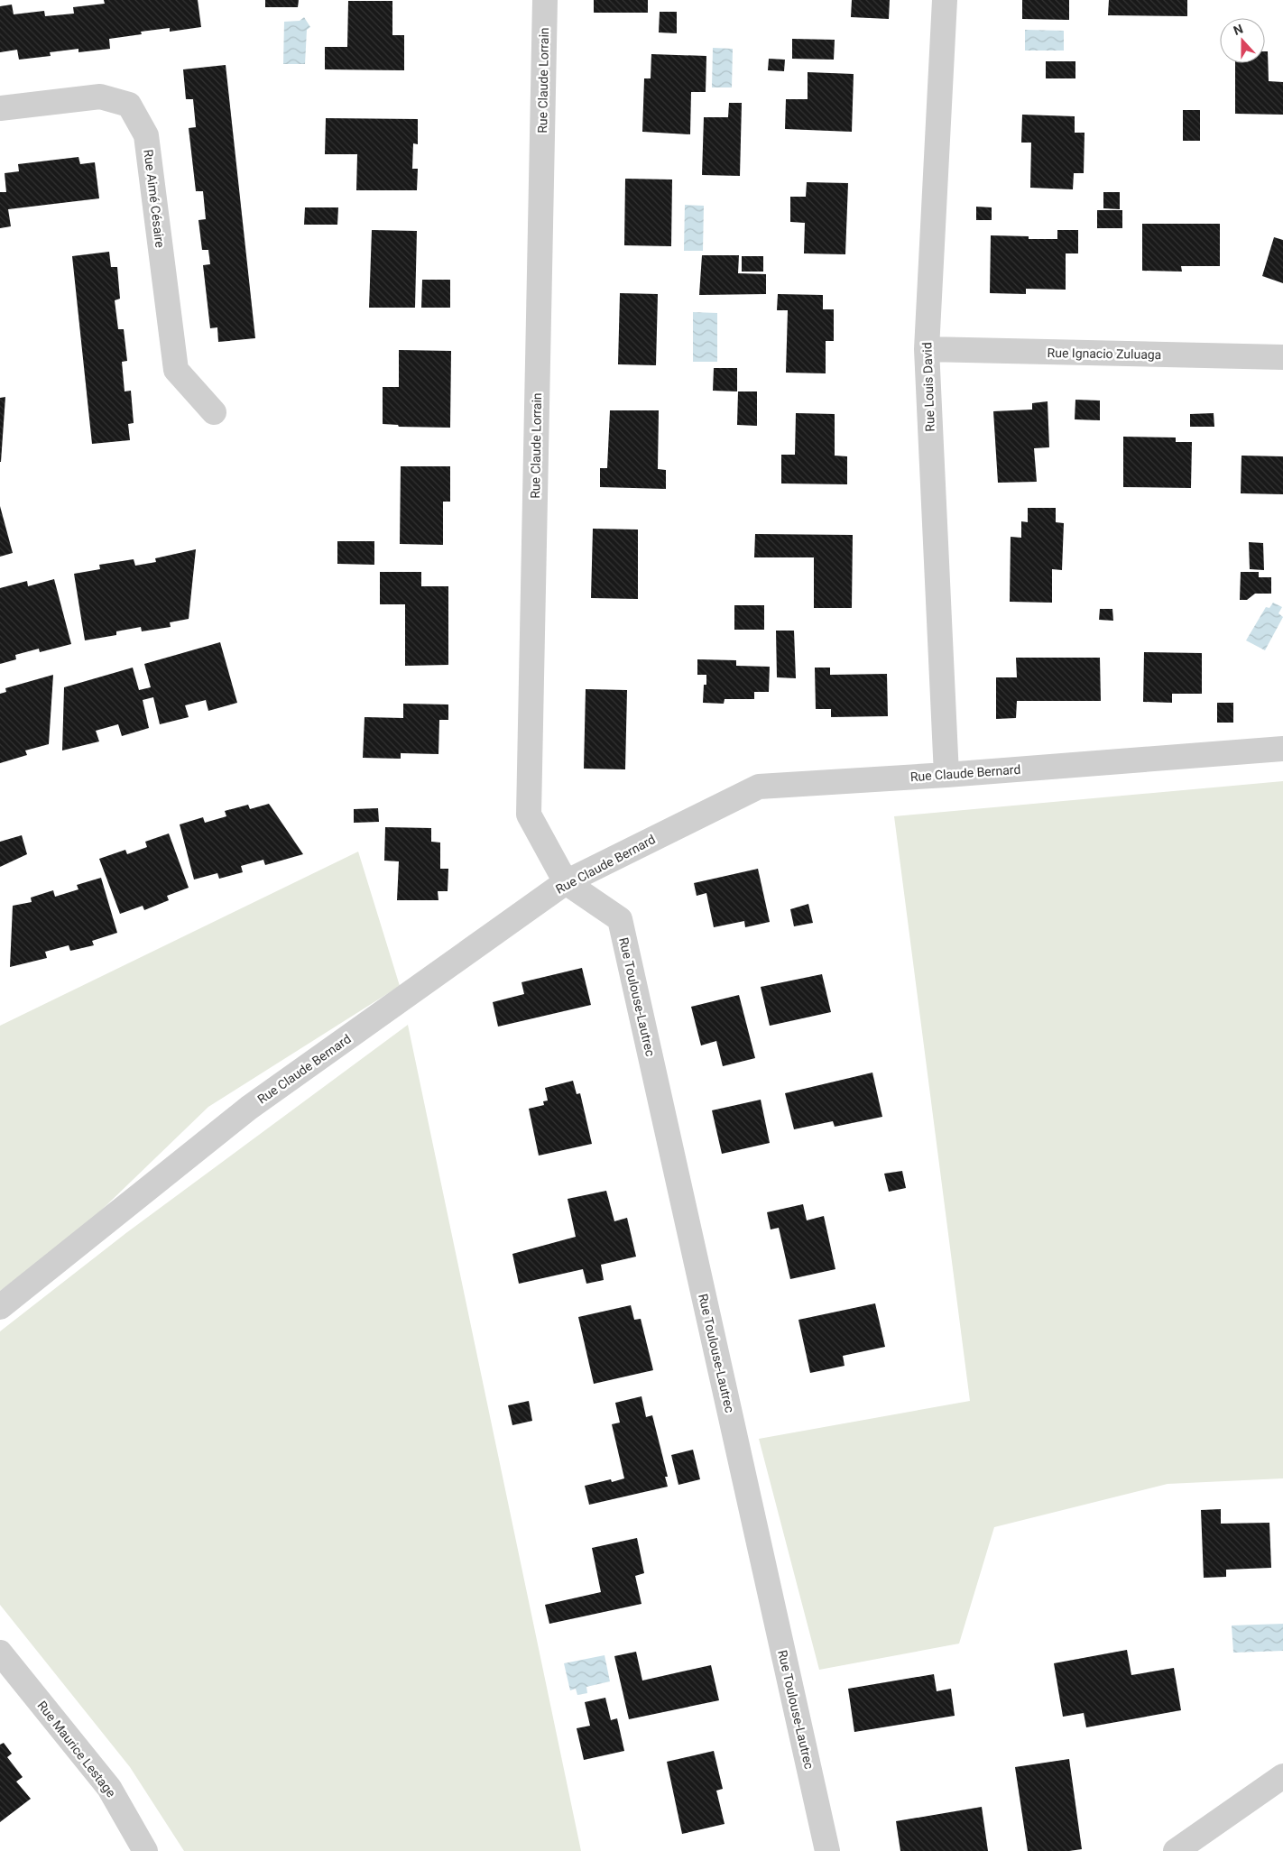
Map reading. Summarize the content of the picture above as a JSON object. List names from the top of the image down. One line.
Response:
{"streets":{"street":["Rue Claude Lorrain","Rue Aimé Césaire","Rue Ignacio Zuluaga","Rue Louis David","Rue Claude Bernard","Rue Toulouse-Lautrec","Rue Maurice Lestage"]},"crossings":[["Rue Claude Lorrain","Rue Claude Bernard"],["Rue Claude Lorrain","Rue Toulouse-Lautrec"],["Rue Ignacio Zuluaga","Rue Louis David"],["Rue Louis David","Rue Claude Bernard"],["Rue Claude Bernard","Rue Toulouse-Lautrec"]],"north":"top"}
